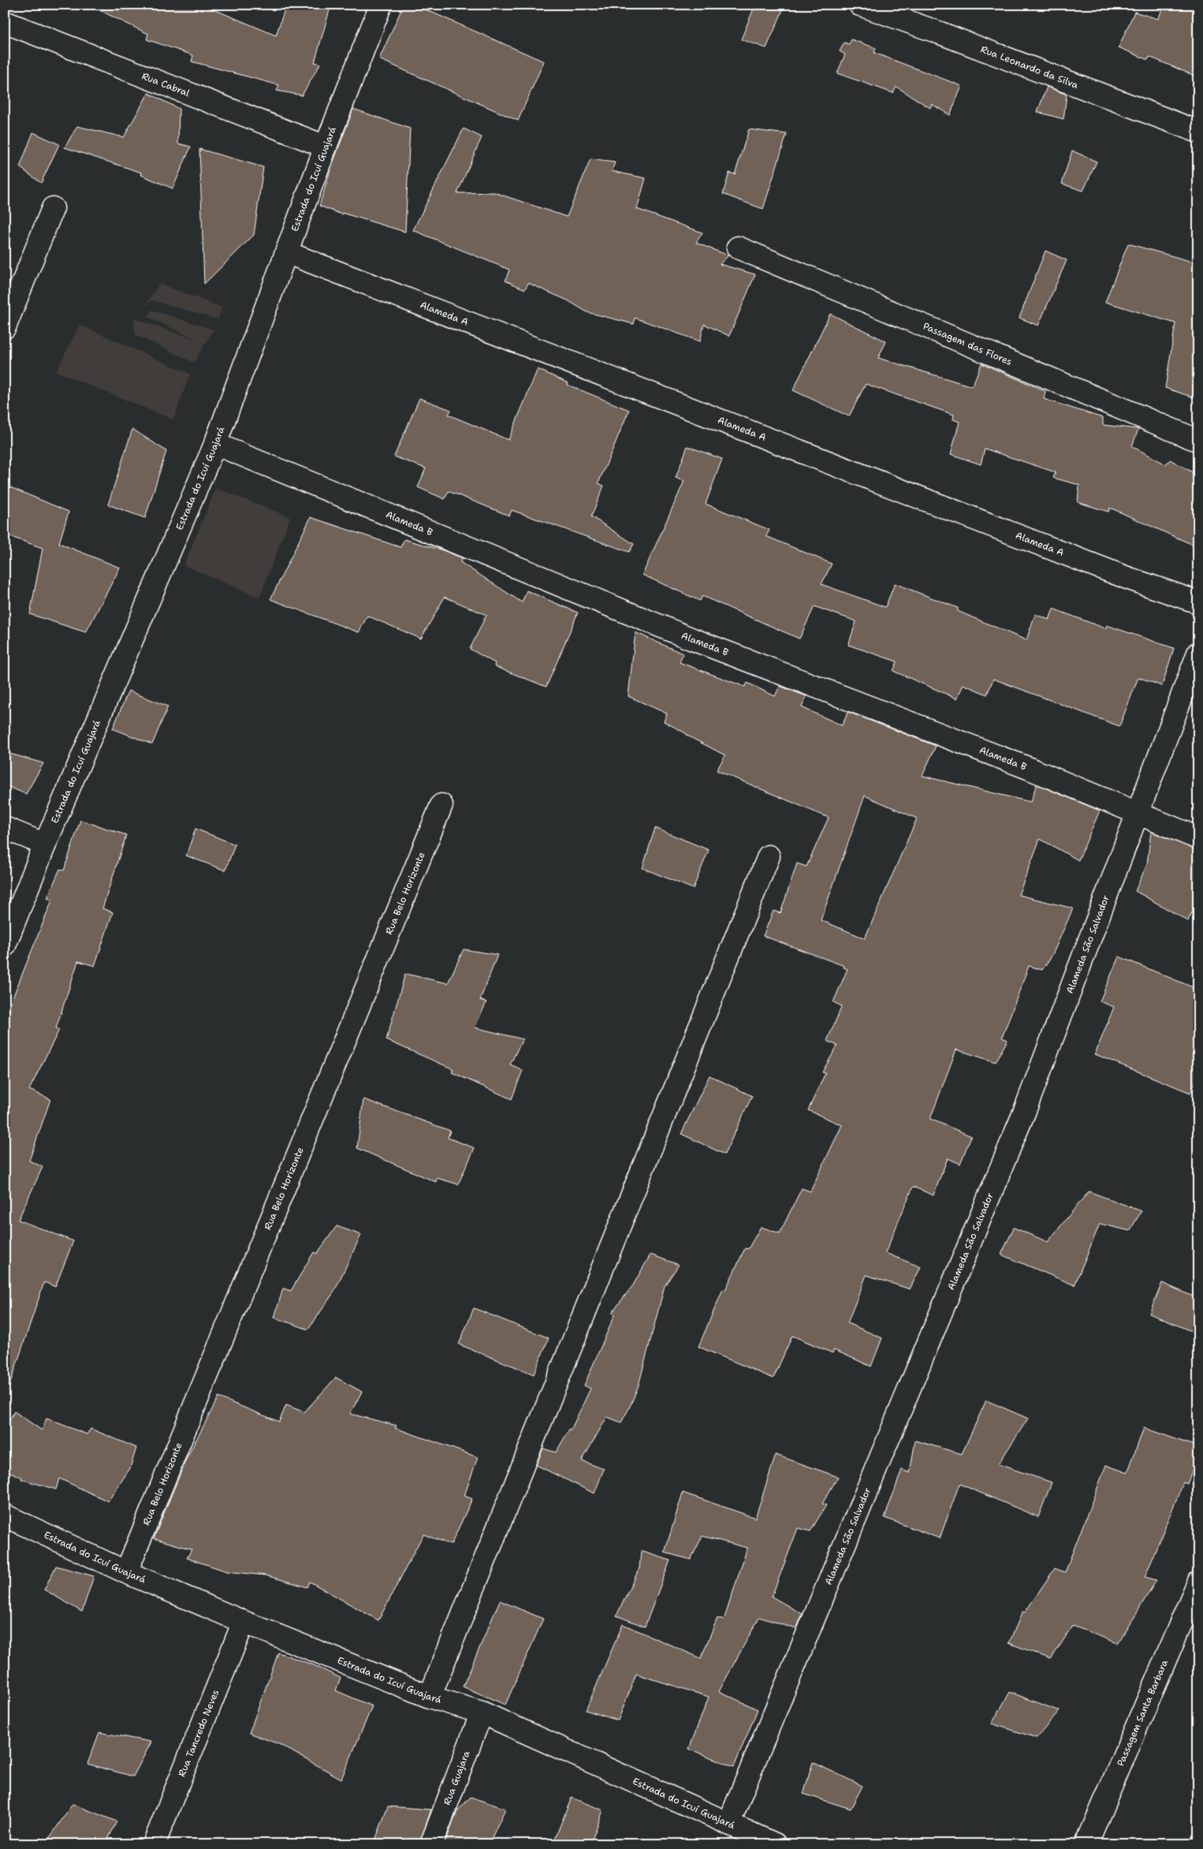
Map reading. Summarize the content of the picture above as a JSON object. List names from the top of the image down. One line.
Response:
{"streets":{"street":["Rua Leonardo da Silva","Rua Cabral","Estrada do Icuí Guajará","Alameda A","Passagem das Flores","Alameda B","Rua Belo Horizonte","Alameda São Salvador","Passagem Santa Barbara","Rua Tancredo Neves","Rua Guajara"]},"crossings":[["Rua Cabral","Estrada do Icuí Guajará"],["Estrada do Icuí Guajará","Alameda A"],["Estrada do Icuí Guajará","Alameda B"],["Estrada do Icuí Guajará","Rua Belo Horizonte"],["Estrada do Icuí Guajará","Alameda São Salvador"],["Estrada do Icuí Guajará","Rua Tancredo Neves"],["Estrada do Icuí Guajará","Rua Guajara"],["Alameda B","Alameda São Salvador"]]}
